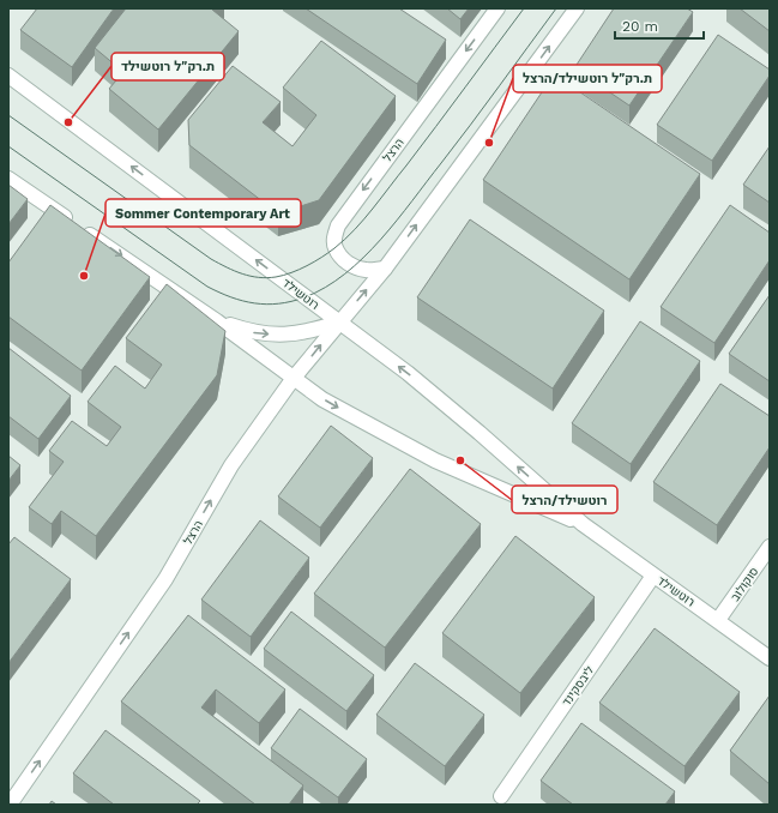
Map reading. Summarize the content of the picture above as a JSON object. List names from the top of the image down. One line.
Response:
{"streets":{"street":["הרצל","רוטשילד","סוקולוב","ליבסקינד"]},"crossings":[["הרצל","רוטשילד"],["רוטשילד","סוקולוב"],["רוטשילד","ליבסקינד"]],"places":["ת.רק״ל רוטשילד","ת.רק״ל רוטשילד/הרצל","Sommer Contemporary Art","רוטשילד/הרצל"],"scale_bar":"20 m"}
